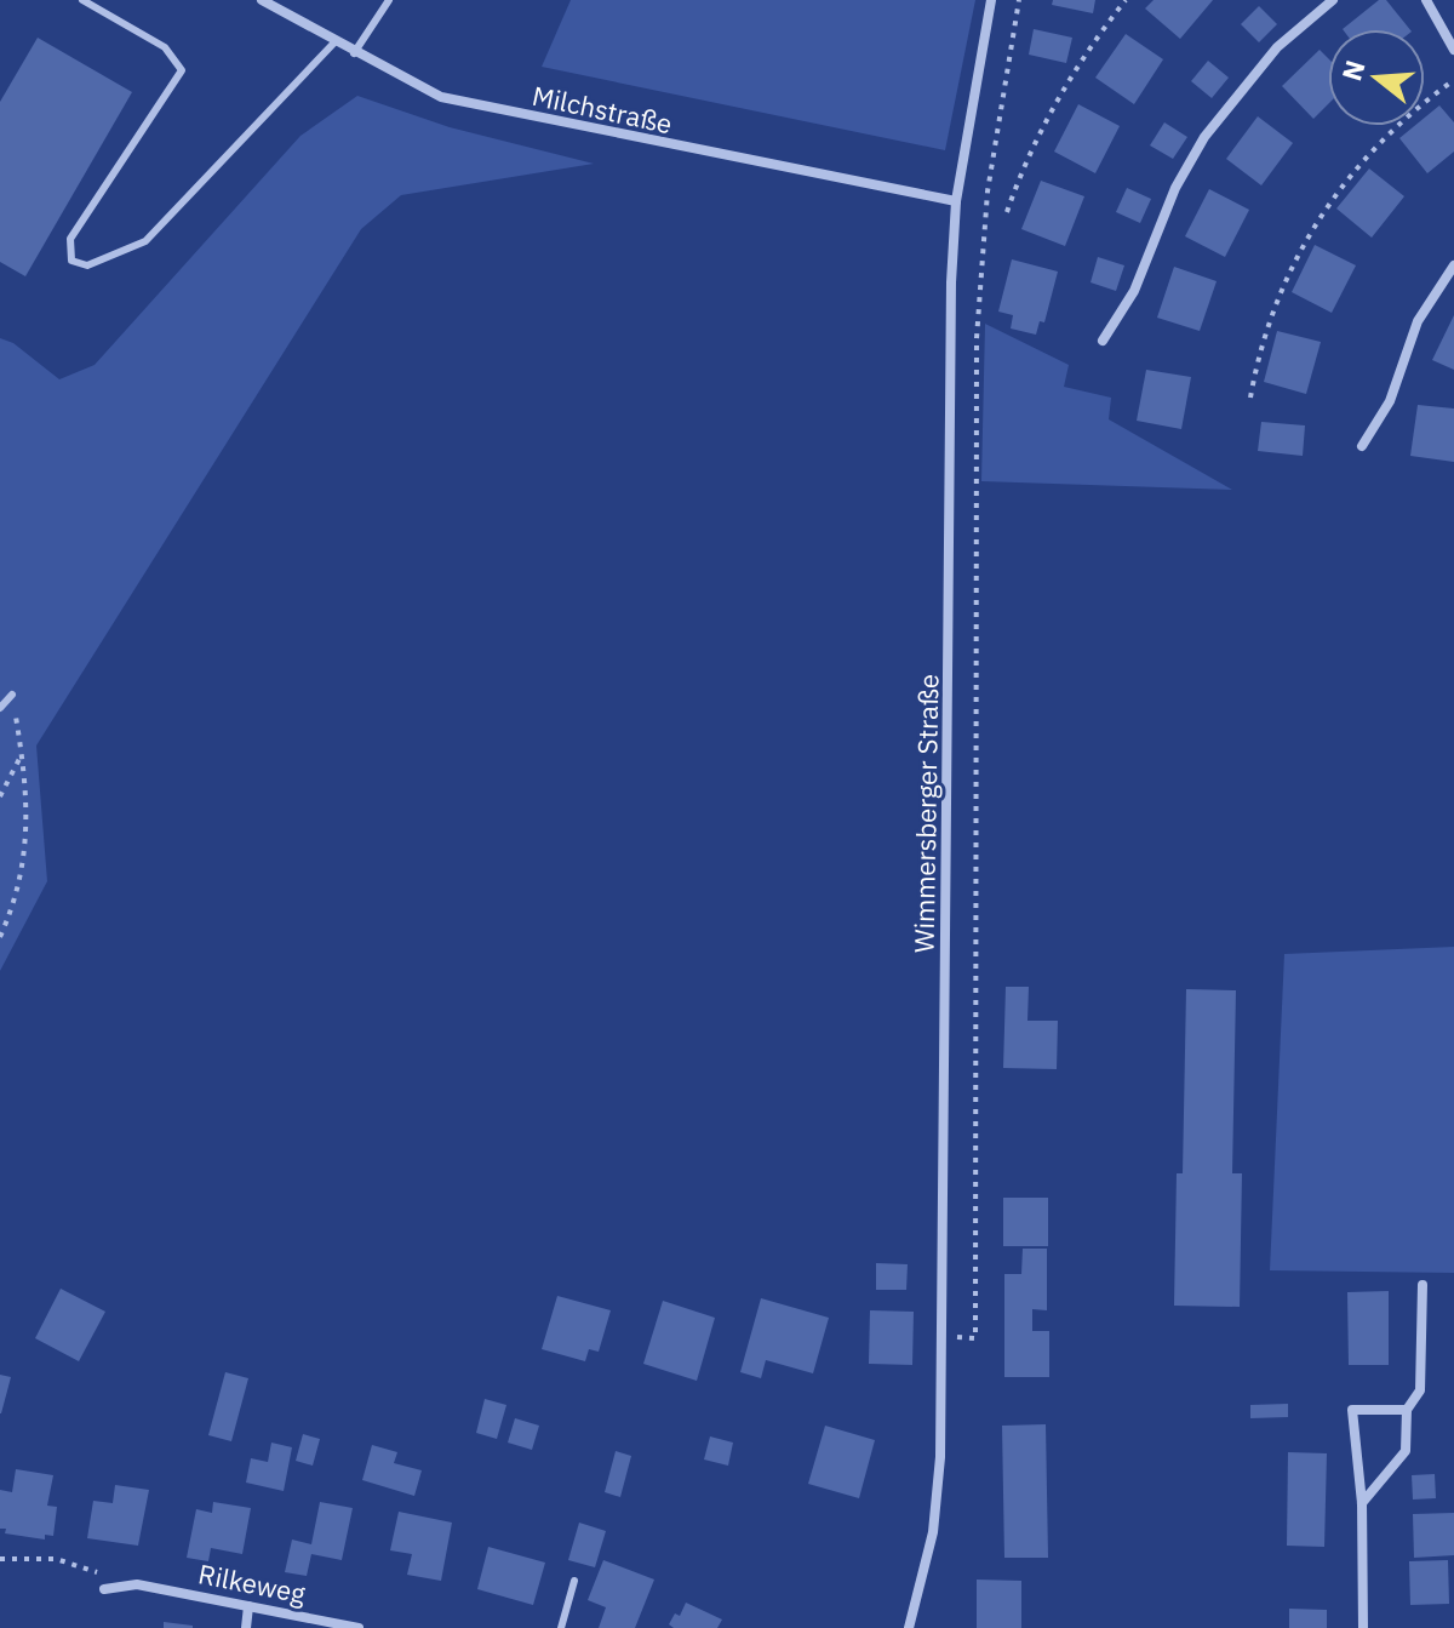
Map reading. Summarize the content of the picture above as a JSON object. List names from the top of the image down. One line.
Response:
{"streets":{"street":["Milchstraße","Wimmersberger Straße","Rilkeweg"]},"crossings":[["Milchstraße","Wimmersberger Straße"]],"north":"left"}
